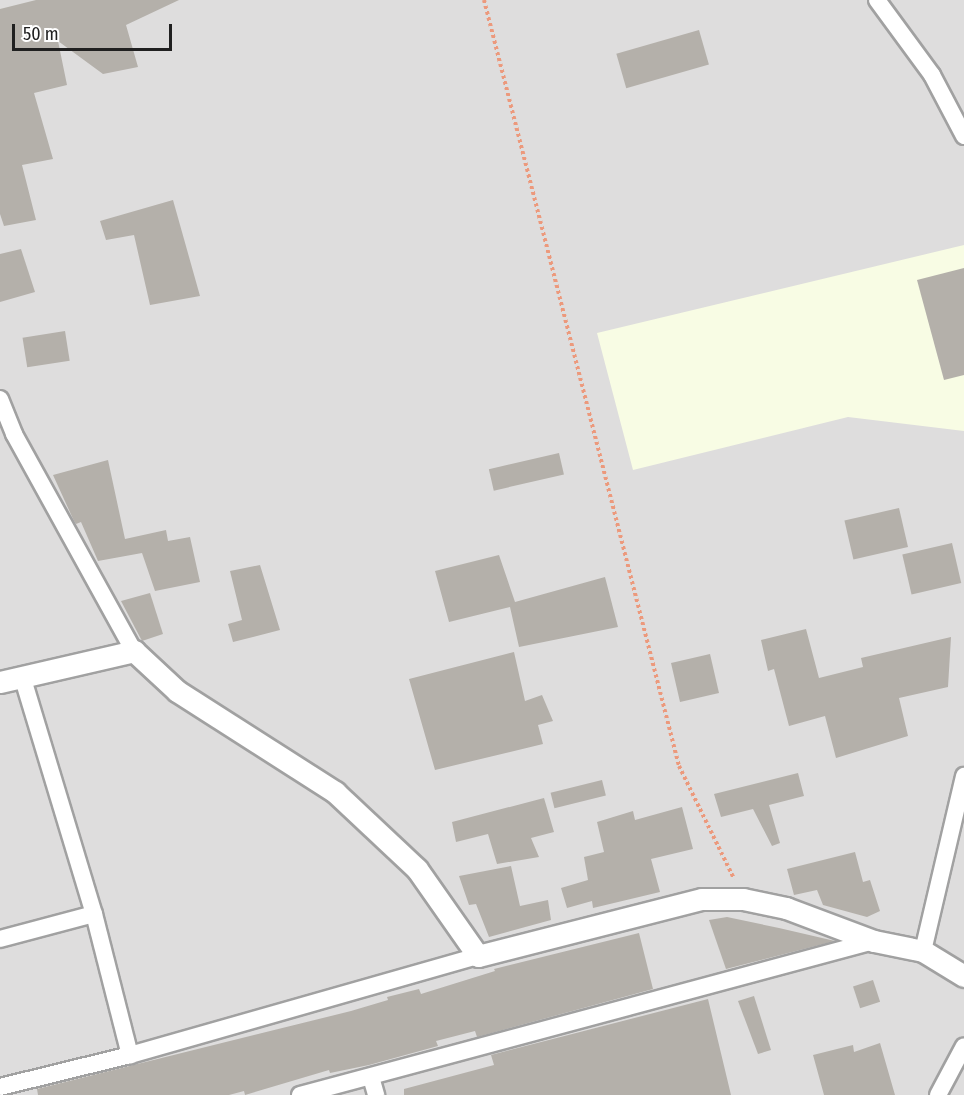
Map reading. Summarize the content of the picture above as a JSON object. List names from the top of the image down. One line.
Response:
{"scale_bar":"50 m"}
